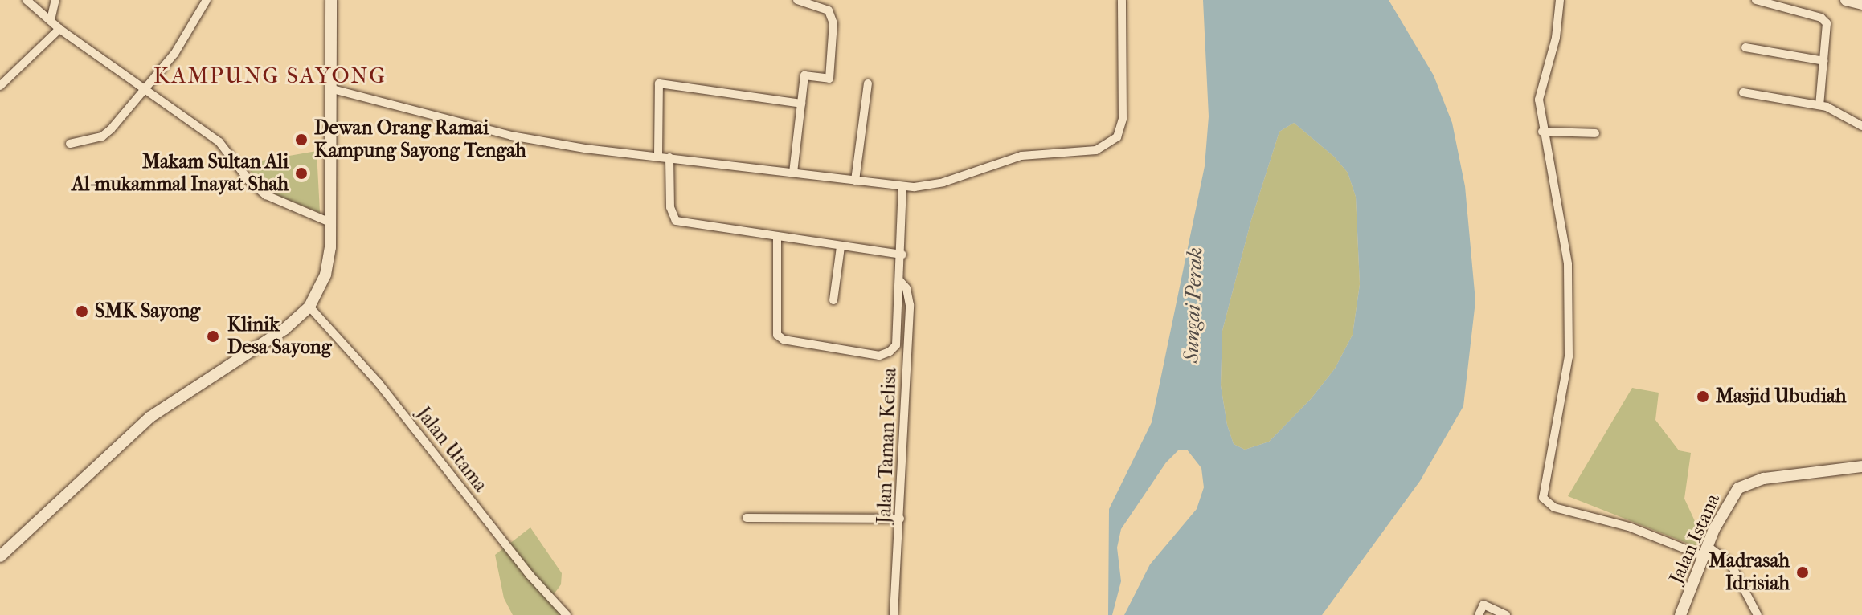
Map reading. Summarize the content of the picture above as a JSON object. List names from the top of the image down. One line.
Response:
{"streets":{"main road":["Jalan Istana"],"street":["Jalan Taman Kelisa","Jalan Utama"]},"districts":["KAMPUNG SAYONG"],"water":["Sungai Perak"],"places":["Dewan Orang Ramai Kampung Sayong Tengah","Makam Sultan Ali Al-mukammal Inayat Shah","SMK Sayong","Klinik Desa Sayong","Masjid Ubudiah","Madrasah Idrisiah"]}
